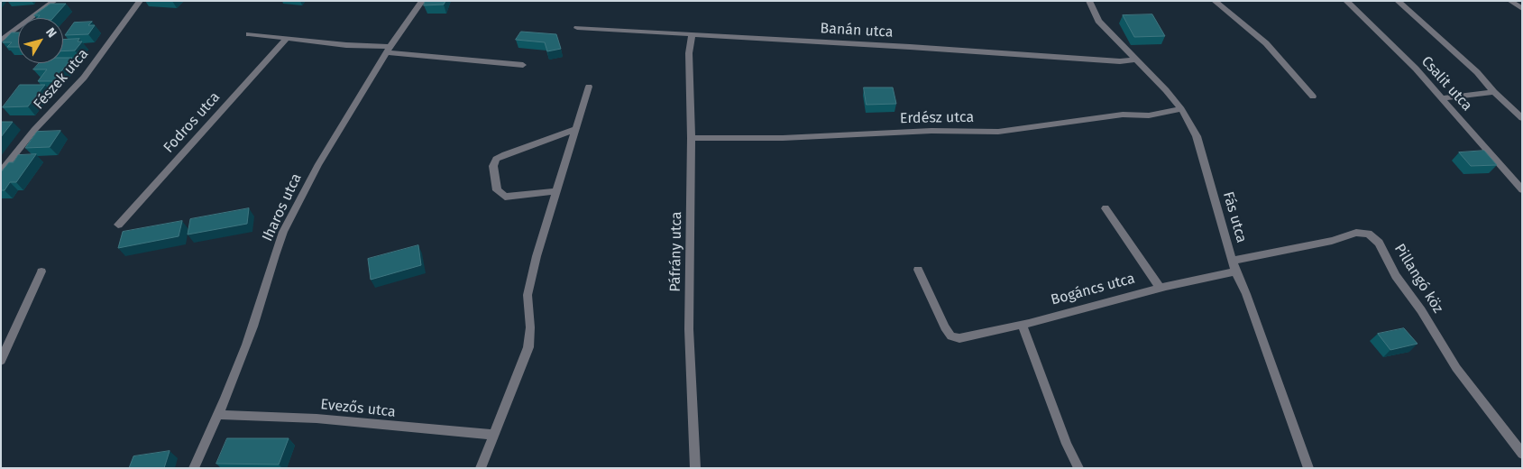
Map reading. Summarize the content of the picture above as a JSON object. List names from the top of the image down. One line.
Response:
{"streets":{"street":["Banán utca","Fészek utca","Csalit utca","Erdész utca","Fodros utca","Iharos utca","Fás utca","Páfrány utca","Pillangó köz","Bogáncs utca","Evezős utca"]},"crossings":[["Banán utca","Fás utca"],["Banán utca","Páfrány utca"],["Erdész utca","Fás utca"],["Erdész utca","Páfrány utca"],["Iharos utca","Evezős utca"],["Fás utca","Pillangó köz"],["Fás utca","Bogáncs utca"]],"north":"top right"}
